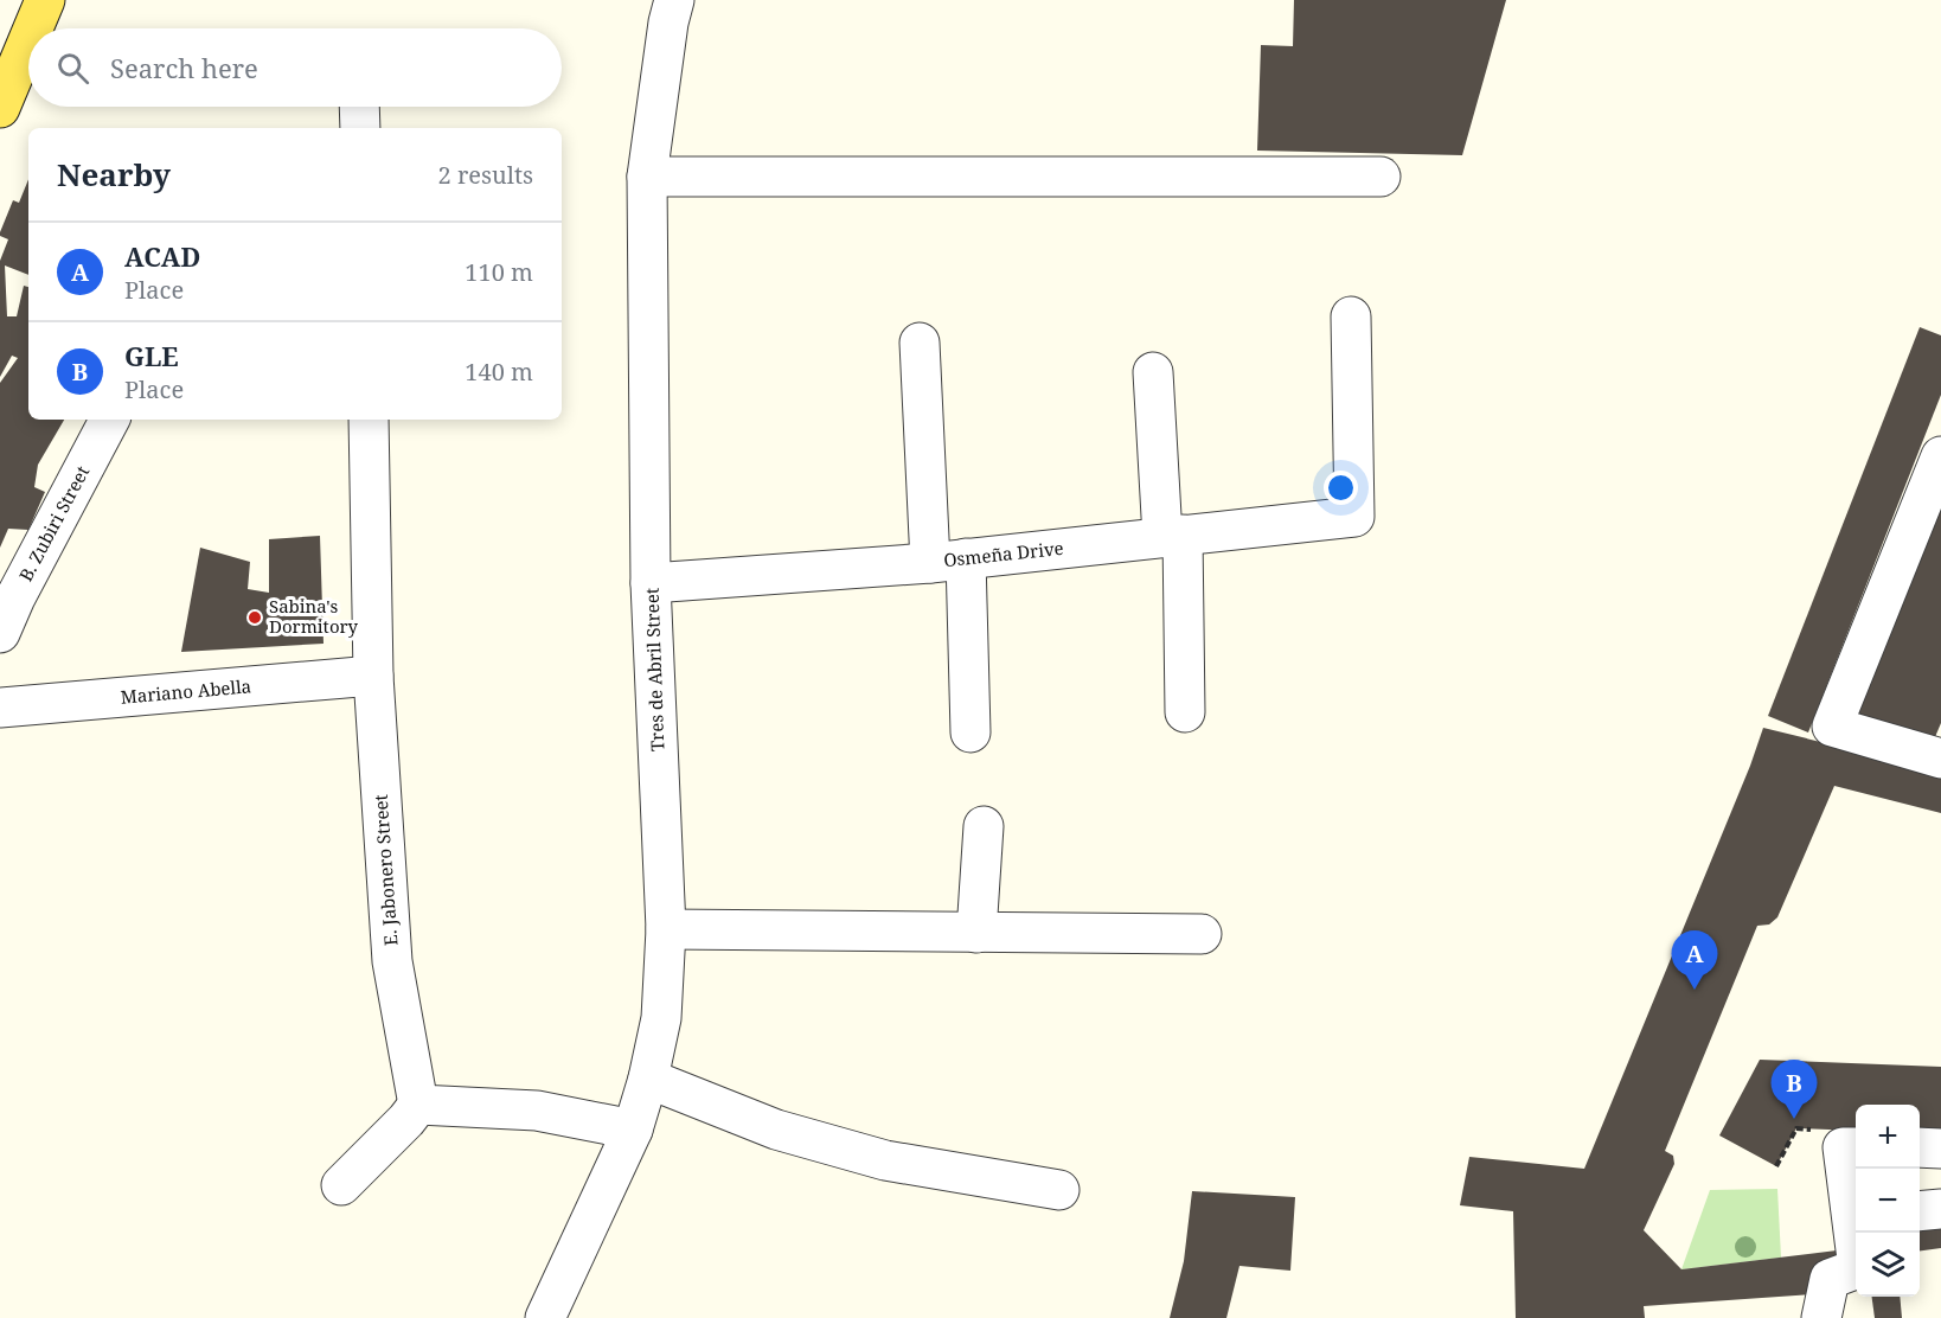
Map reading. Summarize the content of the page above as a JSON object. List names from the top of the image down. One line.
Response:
{"streets":{"street":["B. Zubiri Street","Osmeña Drive","Tres de Abril Street","Mariano Abella","E. Jabonero Street"]},"crossings":[["Osmeña Drive","Tres de Abril Street"],["Mariano Abella","E. Jabonero Street"]],"places":["Sabina's Dormitory"],"page":{"search":"Search here","heading":["Nearby","2 results"],"list":[{"mark":"A","name":"ACAD","note":"Place","value":"110 m"},{"mark":"B","name":"GLE","note":"Place","value":"140 m"}],"pins":["A","B"],"map_buttons":["+","−"]}}
